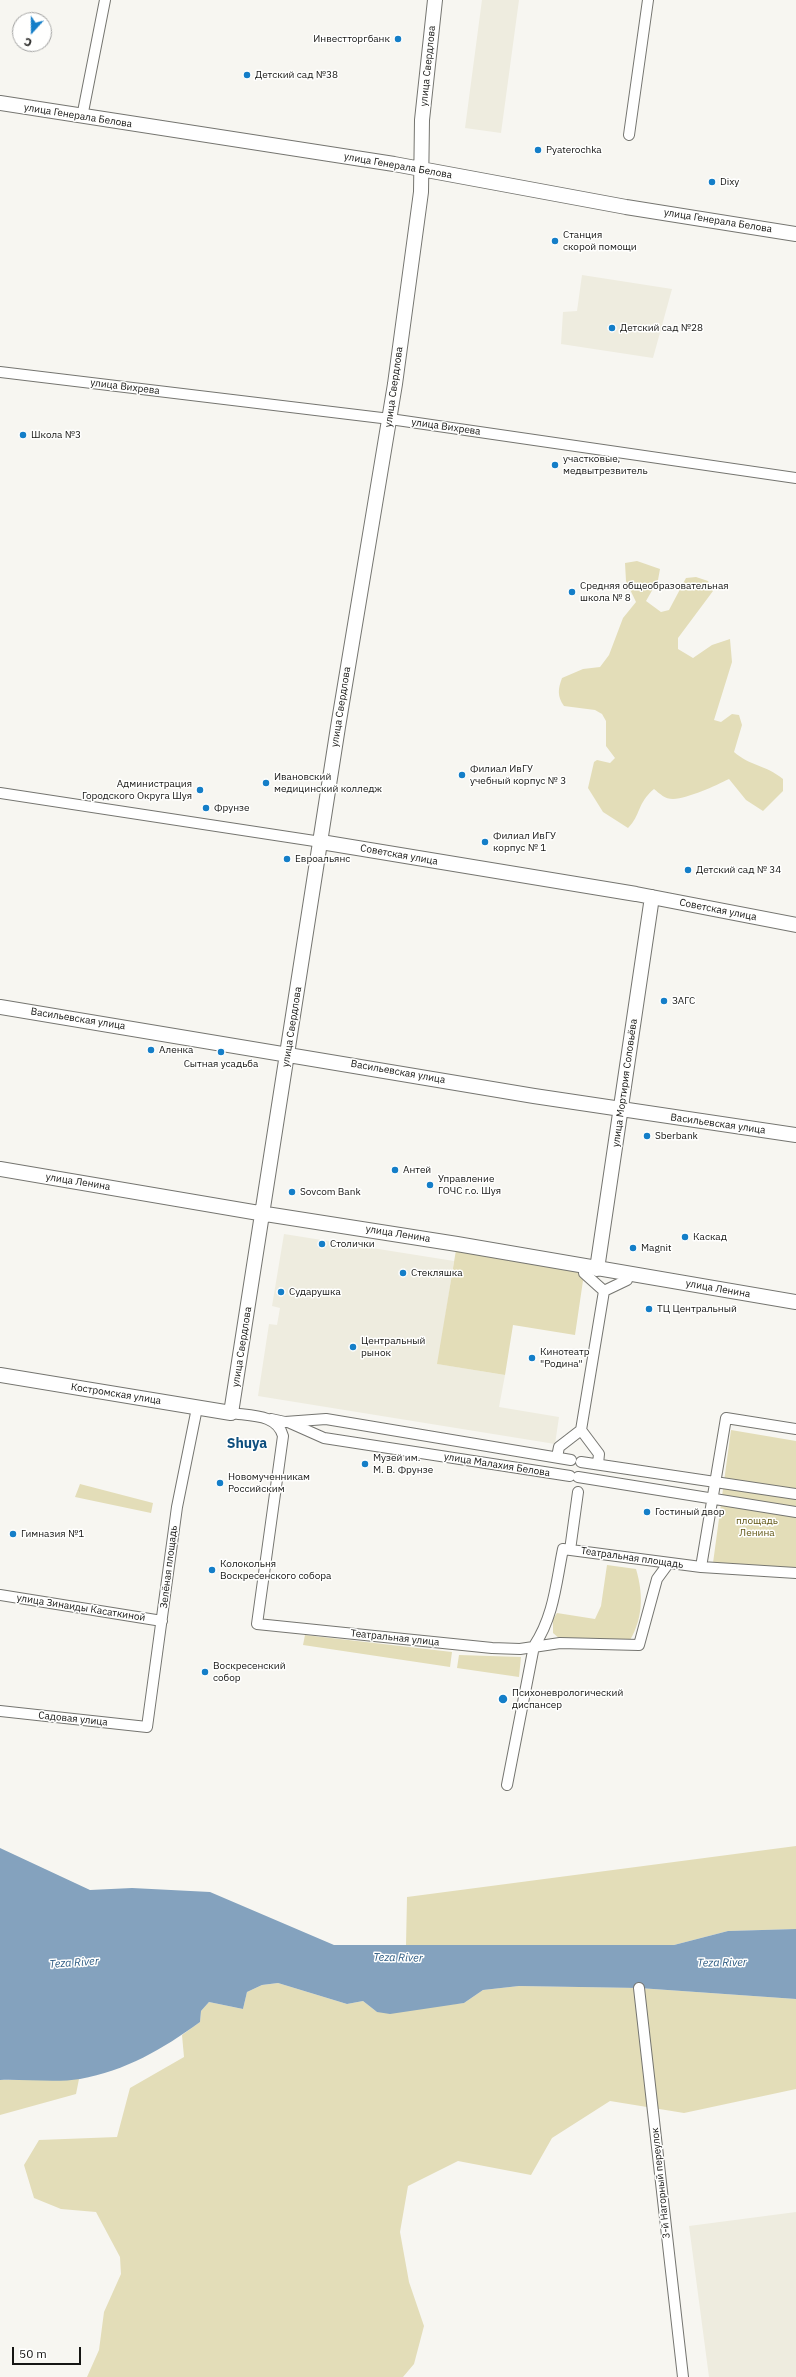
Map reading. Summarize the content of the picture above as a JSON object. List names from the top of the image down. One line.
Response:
{"streets":{"main road":["улица Свердлова","улица Генерала Белова","Советская улица","Васильевская улица","улица Мортирия Соловьёва","улица Ленина","Костромская улица"],"street":["улица Вихрева","улица Малахия Белова","Театральная площадь","Зелёная площадь","улица Зинаиды Касаткиной","Театральная улица","Садовая улица","3-й Нагорный переулок"]},"crossings":[["улица Свердлова","улица Генерала Белова"],["улица Свердлова","улица Вихрева"],["улица Свердлова","Советская улица"],["улица Свердлова","Васильевская улица"],["улица Свердлова","улица Ленина"],["улица Свердлова","Костромская улица"],["Советская улица","улица Мортирия Соловьёва"],["Васильевская улица","улица Мортирия Соловьёва"],["улица Мортирия Соловьёва","улица Ленина"],["Костромская улица","Зелёная площадь"],["улица Малахия Белова","Театральная улица"],["Театральная площадь","Театральная улица"],["Зелёная площадь","улица Зинаиды Касаткиной"],["Зелёная площадь","Садовая улица"]],"districts":["Shuya"],"water":["Teza River"],"parks":["площадь Ленина"],"places":["Инвестторгбанк","Детский сад №38","Pyaterochka","Dixy","Станция скорой помощи","Детский сад №28","Школа №3","участковые, медвытрезвитель","Средняя общеобразовательная школа № 8","Филиал ИвГУ учебный корпус № 3","Ивановский медицинский колледж","Администрация Городского Округа Шуя","Фрунзе","Филиал ИвГУ корпус № 1","Евроальянс","Детский сад № 34","ЗАГС","Аленка","Сытная усадьба","Sberbank","Антей","Управление ГОЧС г.о. Шуя","Sovcom Bank","Каскад","Столички","Magnit","Стекляшка","Сударушка","ТЦ Центральный","Центральный рынок","Кинотеатр \"Родина\"","Музей им. М. В. Фрунзе","Новомученникам Российским","Гостиный двор","Гимназия №1","Колокольня Воскресенского собора","Воскресенский собор","Психоневрологический диспансер"],"scale_bar":"50 m","north":"bottom"}
